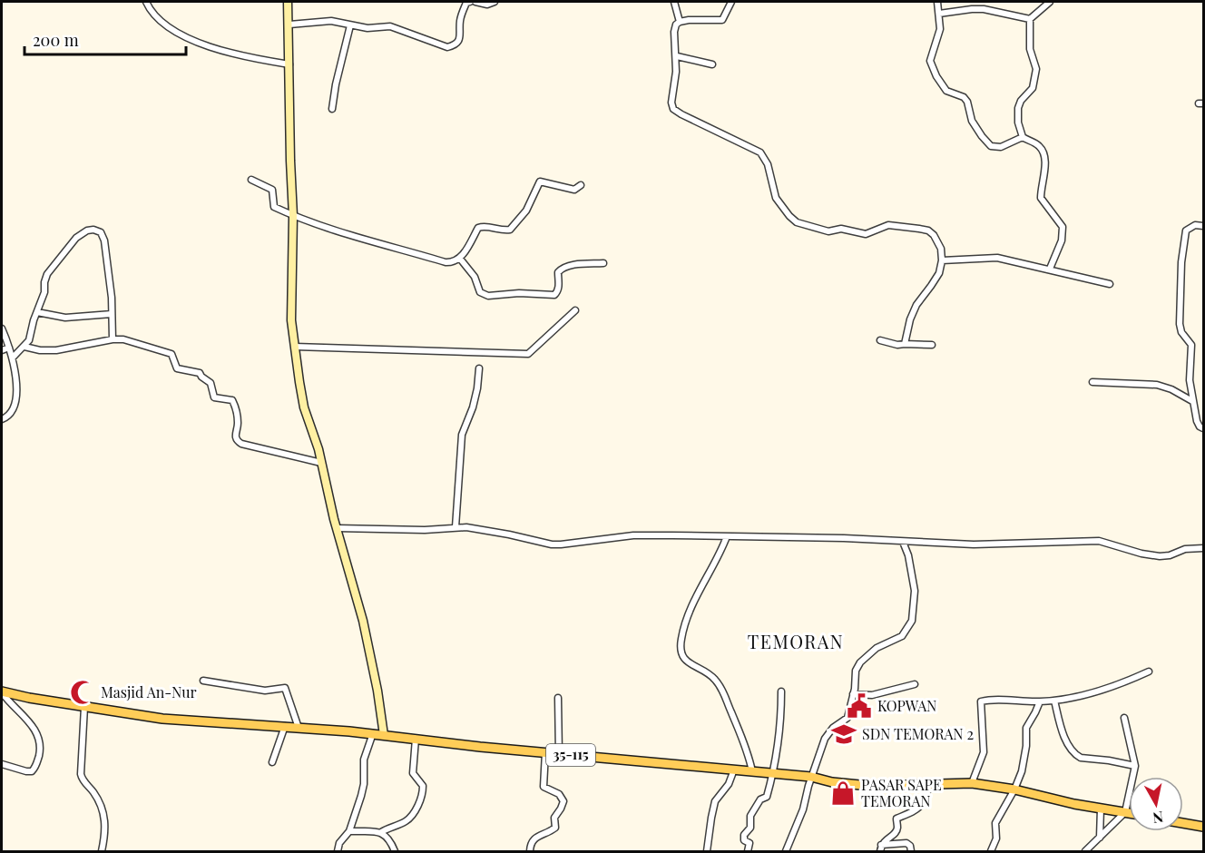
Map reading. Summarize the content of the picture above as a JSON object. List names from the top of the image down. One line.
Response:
{"streets":{"main road":["35-115"]},"districts":["TEMORAN"],"places":{"mosque":["Masjid An-Nur"],"public building":["KOPWAN"],"school or university":["SDN TEMORAN 2"],"shop":["PASAR SAPE TEMORAN"]},"scale_bar":"200 m","north":"bottom"}
